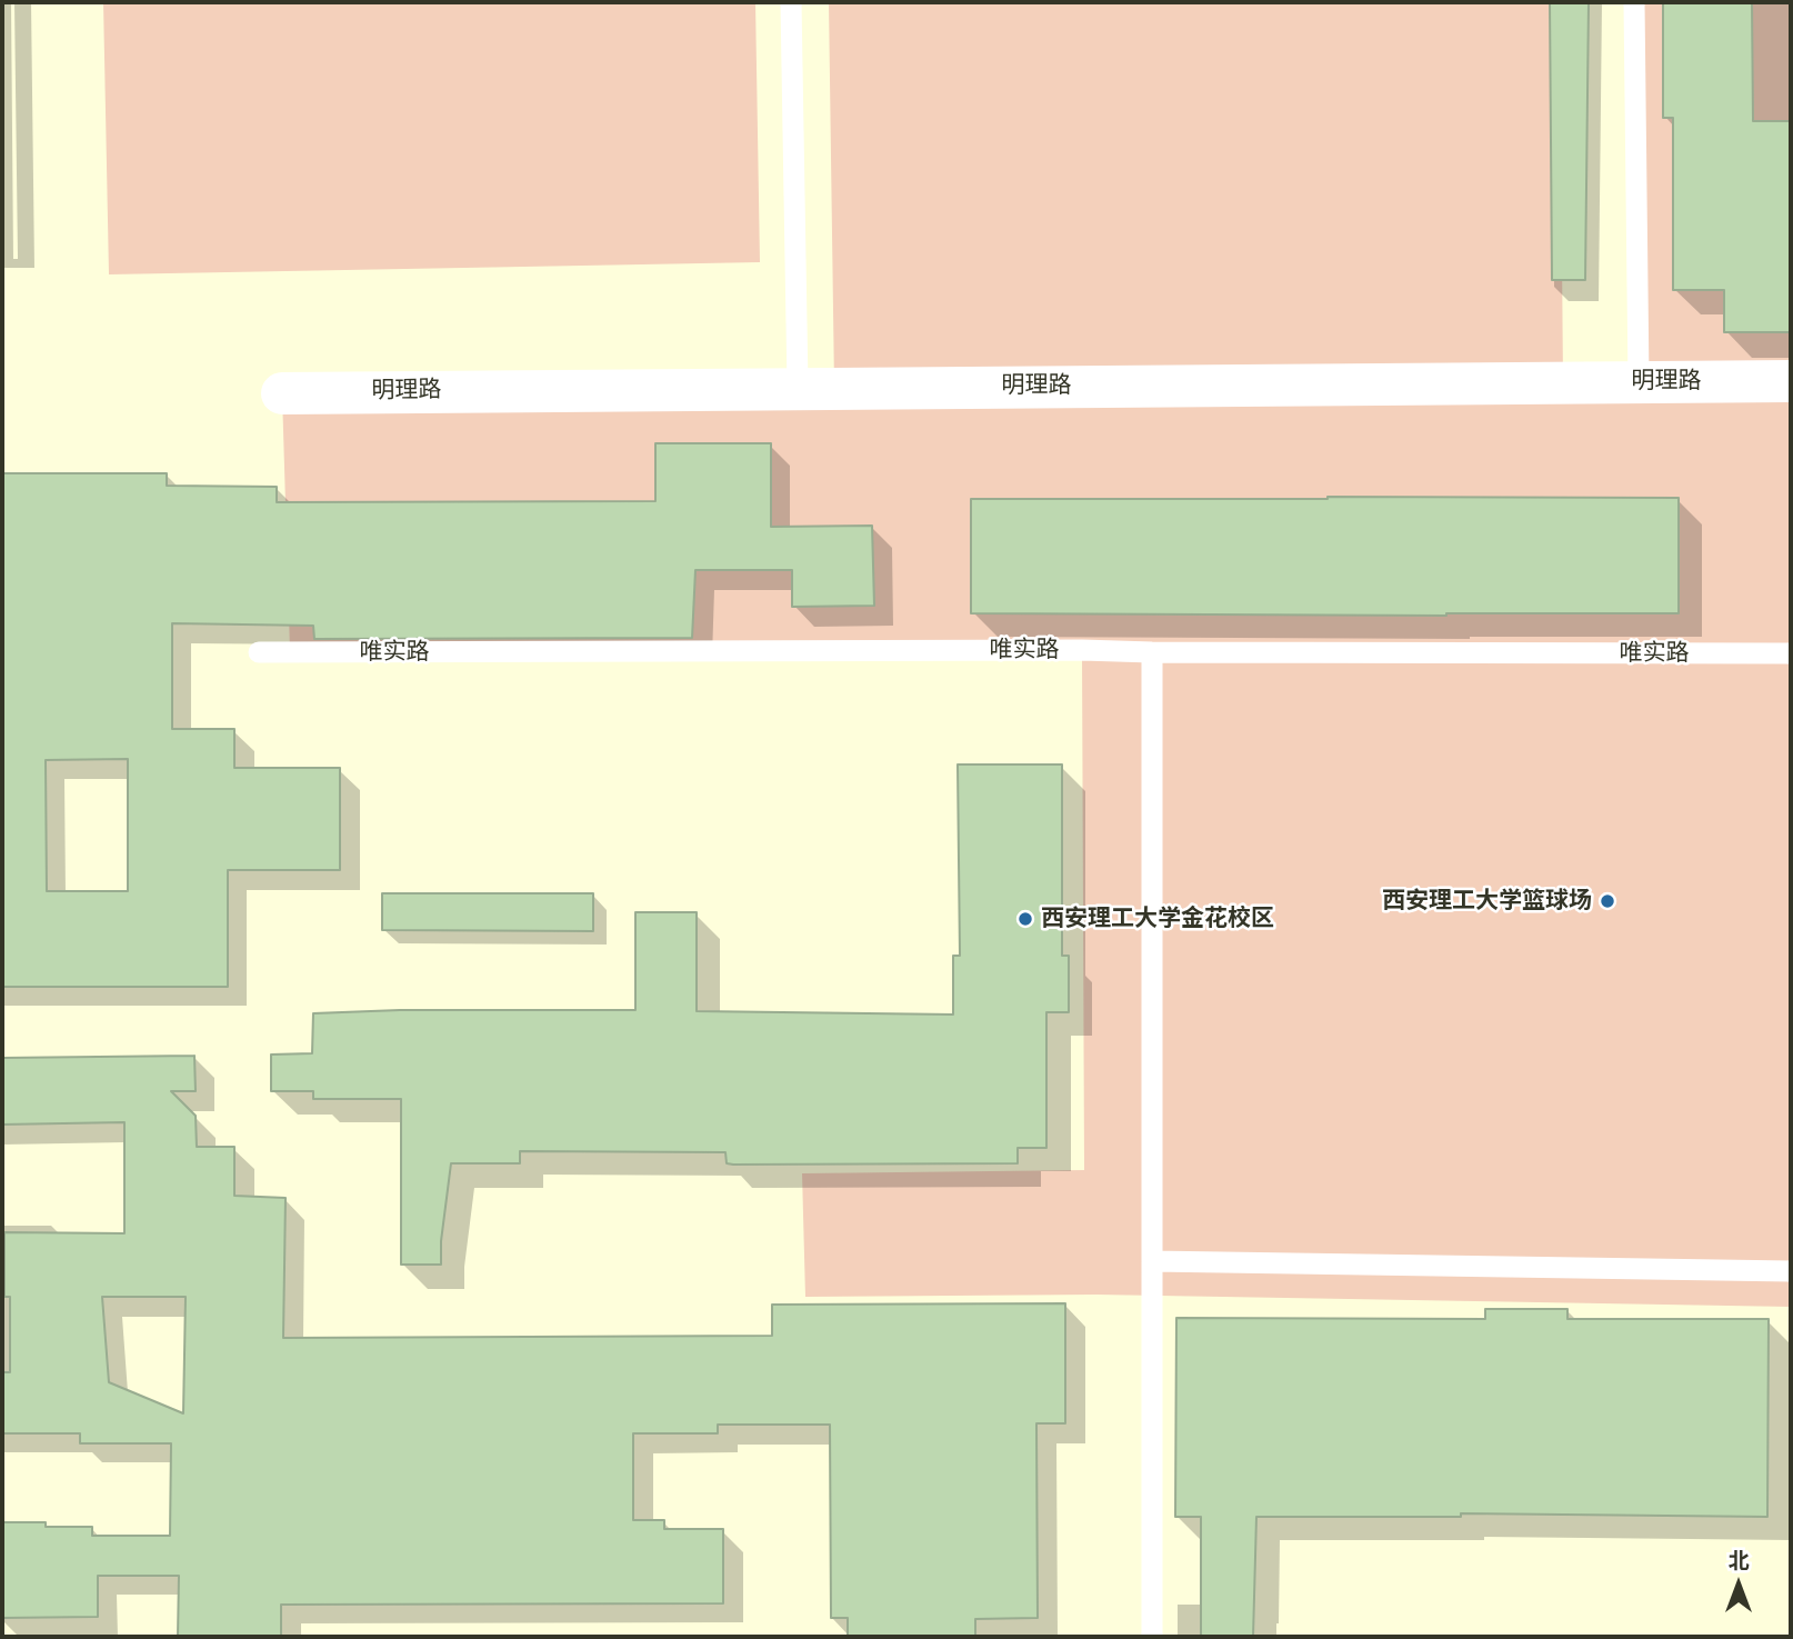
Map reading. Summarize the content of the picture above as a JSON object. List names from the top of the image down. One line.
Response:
{"streets":{"street":["明理路"],"lane":["唯实路"]},"places":["西安理工大学篮球场","西安理工大学金花校区"],"north":"top"}
